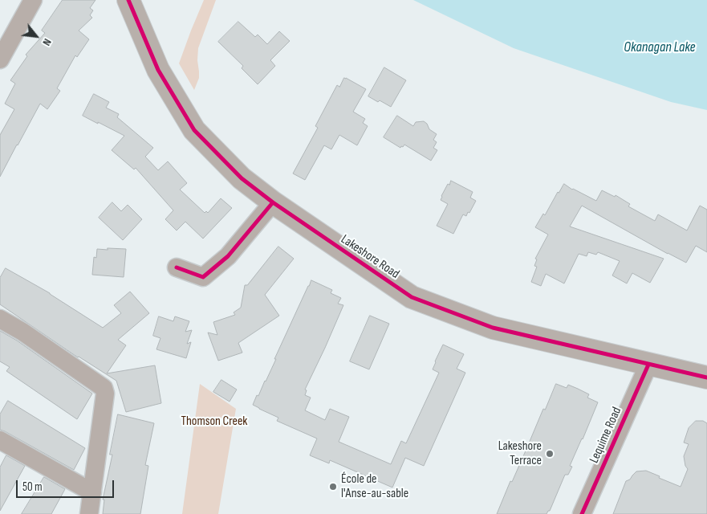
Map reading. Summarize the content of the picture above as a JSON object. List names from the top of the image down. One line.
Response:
{"streets":{"main road":["Lakeshore Road"],"street":["Lequime Road"]},"crossings":[["Lakeshore Road","Lequime Road"]],"water":["Okanagan Lake"],"parks":["Thomson Creek"],"places":["Lakeshore Terrace","École de l'Anse-au-sable"],"scale_bar":"50 m","north":"bottom right"}
